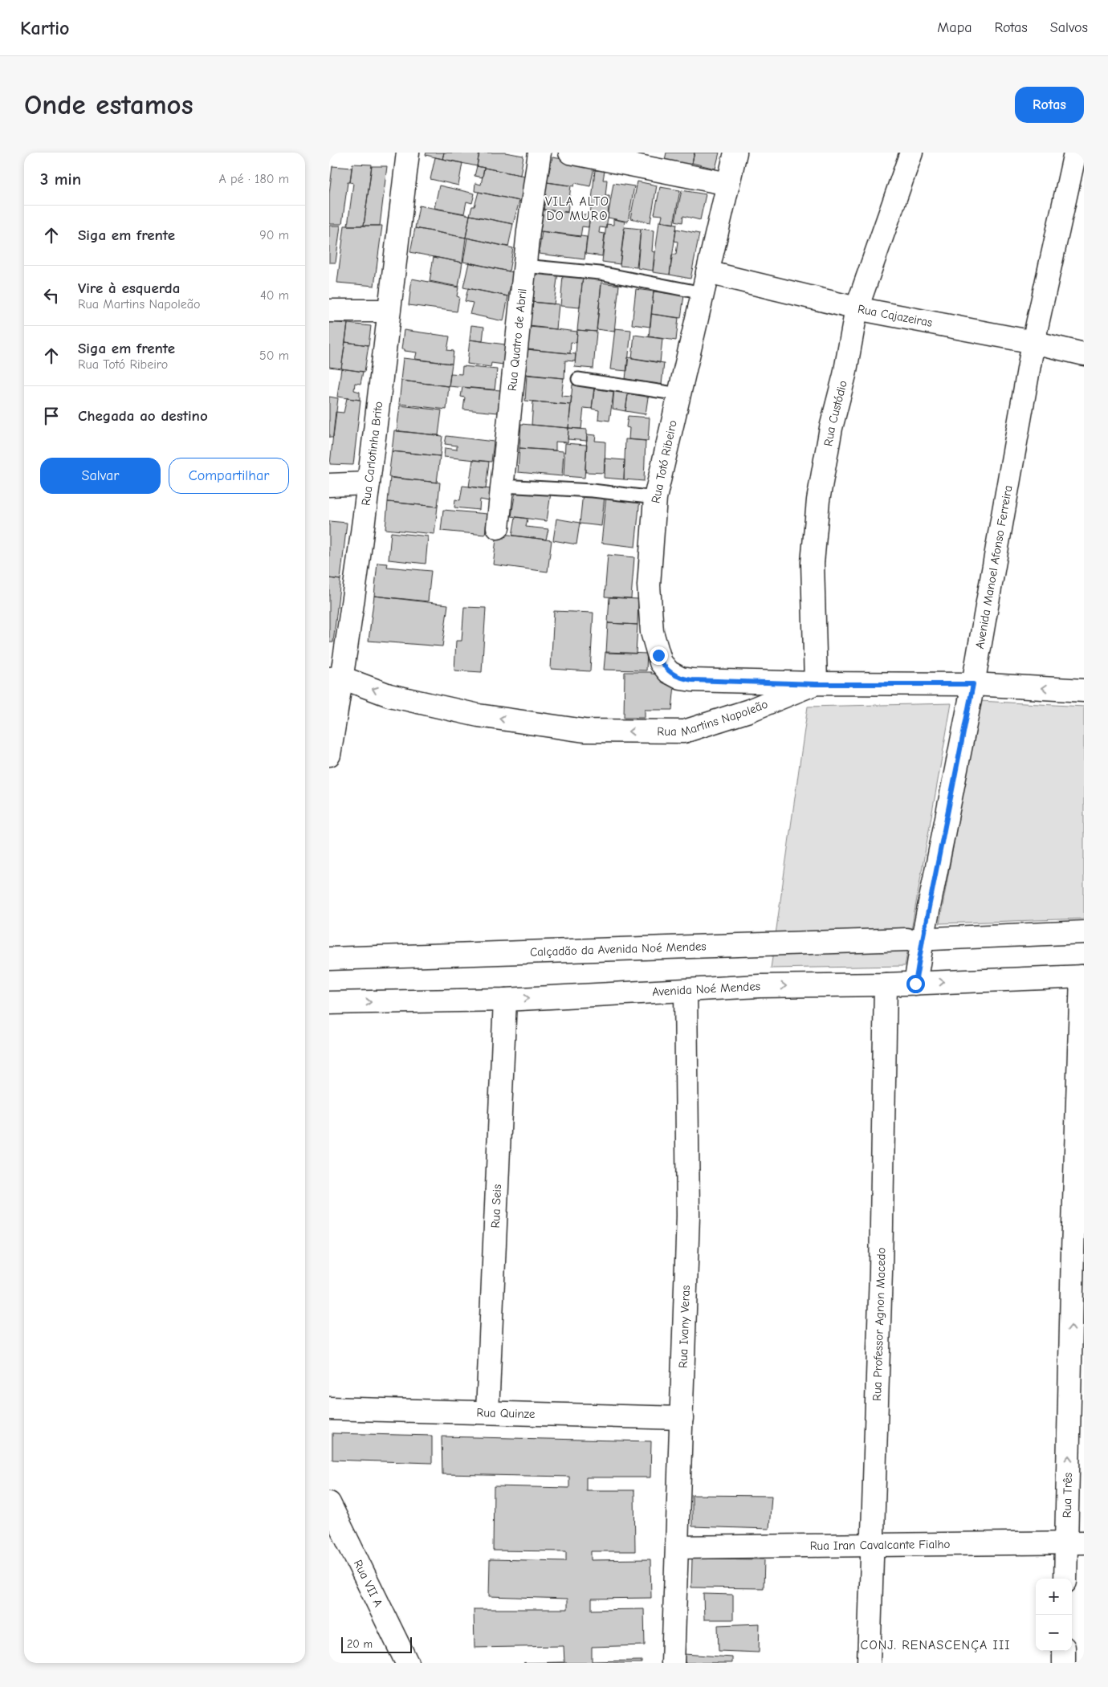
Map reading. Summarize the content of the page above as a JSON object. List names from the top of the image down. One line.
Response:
{"streets":{"street":["Rua Cajazeiras","Rua Quatro de Abril","Rua Custódio","Rua Carlotinha Brito","Rua Totó Ribeiro","Avenida Manoel Afonso Ferreira","Rua Martins Napoleão","Calçadão da Avenida Noé Mendes","Avenida Noé Mendes","Rua Seis","Rua Professor Agnon Macedo","Rua Ivany Veras","Rua Quinze","Rua Três","Rua Iran Cavalcante Fialho","Rua VII A"]},"crossings":[["Rua Cajazeiras","Rua Custódio"],["Rua Cajazeiras","Rua Totó Ribeiro"],["Rua Cajazeiras","Avenida Manoel Afonso Ferreira"],["Rua Custódio","Rua Totó Ribeiro"],["Rua Custódio","Rua Martins Napoleão"],["Rua Carlotinha Brito","Rua Martins Napoleão"],["Rua Totó Ribeiro","Rua Martins Napoleão"],["Avenida Manoel Afonso Ferreira","Rua Martins Napoleão"],["Avenida Manoel Afonso Ferreira","Avenida Noé Mendes"],["Avenida Noé Mendes","Rua Seis"],["Avenida Noé Mendes","Rua Professor Agnon Macedo"],["Avenida Noé Mendes","Rua Ivany Veras"],["Avenida Noé Mendes","Rua Três"],["Rua Seis","Rua Quinze"],["Rua Professor Agnon Macedo","Rua Iran Cavalcante Fialho"],["Rua Ivany Veras","Rua Quinze"],["Rua Ivany Veras","Rua Iran Cavalcante Fialho"],["Rua Três","Rua Iran Cavalcante Fialho"]],"one_way":["Rua Martins Napoleão","Avenida Noé Mendes","Rua Três"],"districts":["VILA ALTO DO MURO","CONJ. RENASCENÇA III"],"scale_bar":"20 m","page":{"header":"Kartio","nav":["Mapa","Rotas","Salvos"],"buttons":["Rotas",["Salvar","Compartilhar"]],"title":"Onde estamos","heading":["3 min","A pé · 180 m"],"list":[["Siga em frente","90 m"],["Vire à esquerda","Rua Martins Napoleão","40 m"],["Siga em frente","Rua Totó Ribeiro","50 m"],"Chegada ao destino"],"map_buttons":["+","−"],"scale":"20 m"}}
